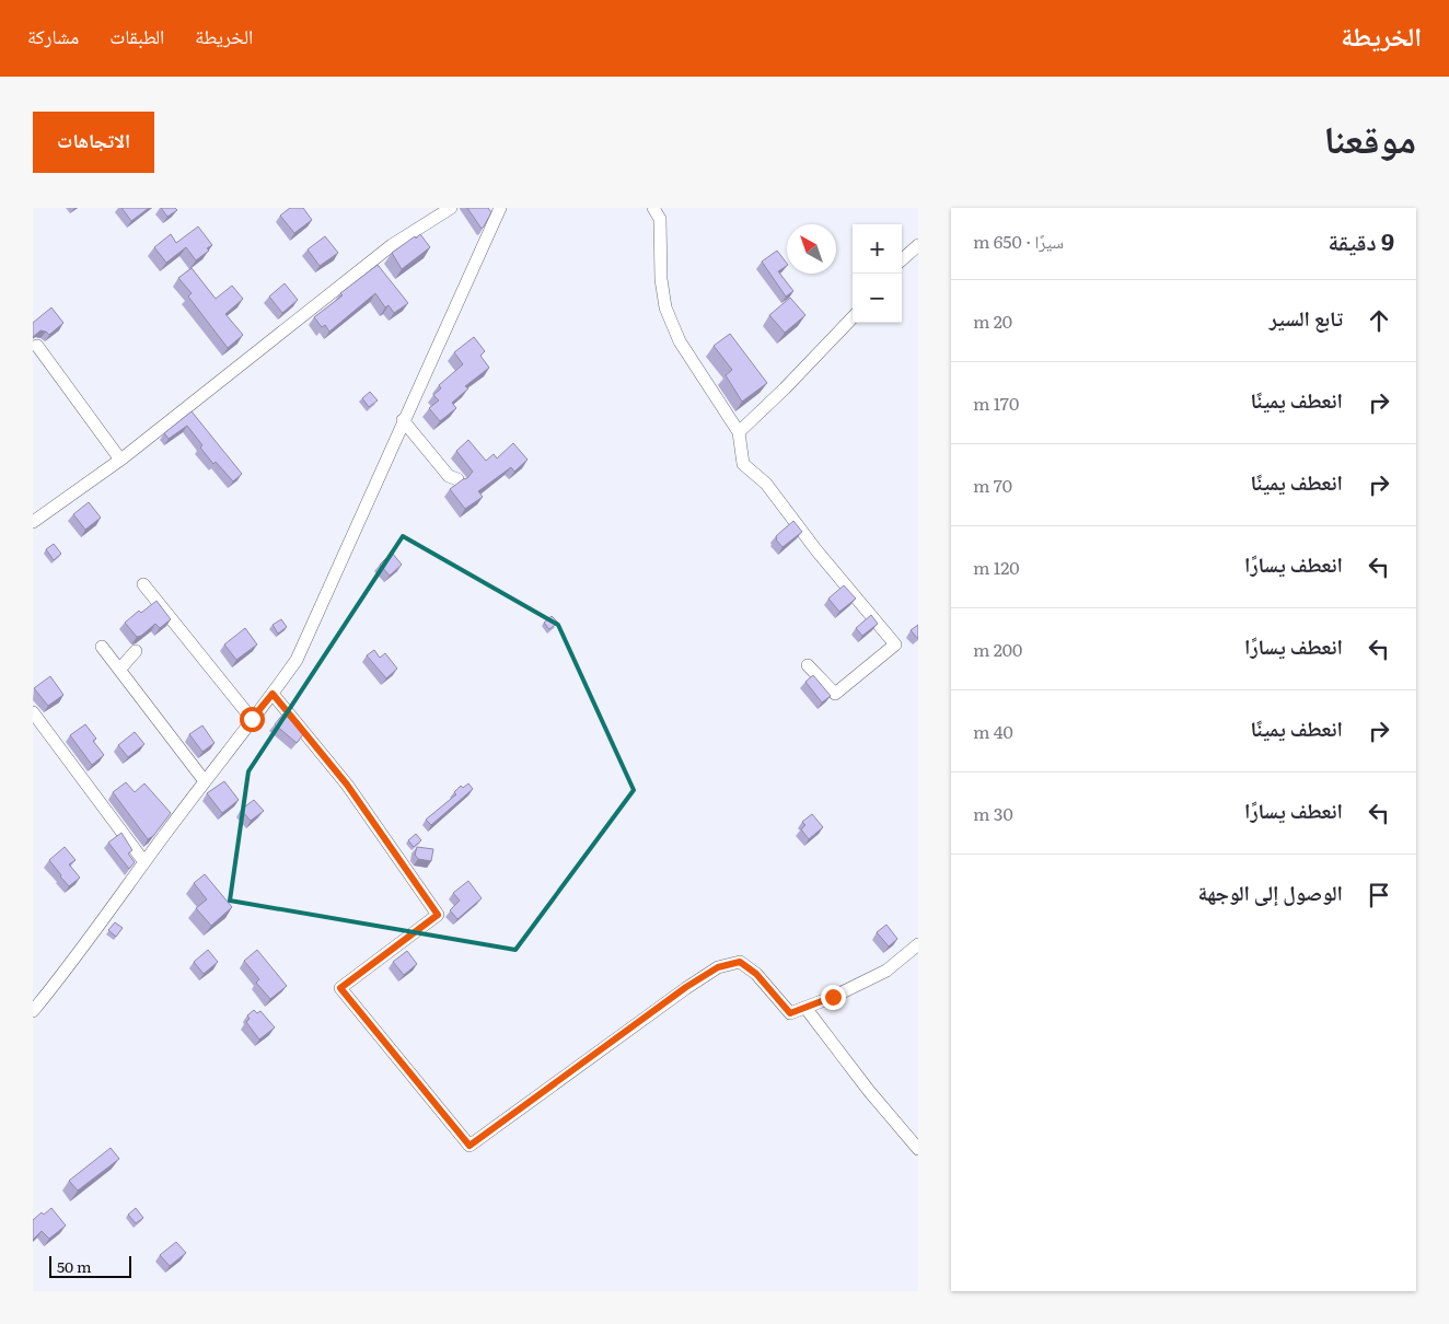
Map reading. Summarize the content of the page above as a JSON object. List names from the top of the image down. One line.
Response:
{"scale_bar":"50 m","north":"top left","page":{"header":"الخريطة","nav":["الخريطة","الطبقات","مشاركة"],"title":"موقعنا","buttons":"الاتجاهات","heading":["9 دقيقة","سيرًا · 650 m"],"map_buttons":["+","−"],"list":[["تابع السير","20 m"],["انعطف يمينًا","170 m"],["انعطف يمينًا","70 m"],["انعطف يسارًا","120 m"],["انعطف يسارًا","200 m"],["انعطف يمينًا","40 m"],["انعطف يسارًا","30 m"],"الوصول إلى الوجهة"],"scale":"50 m"}}
